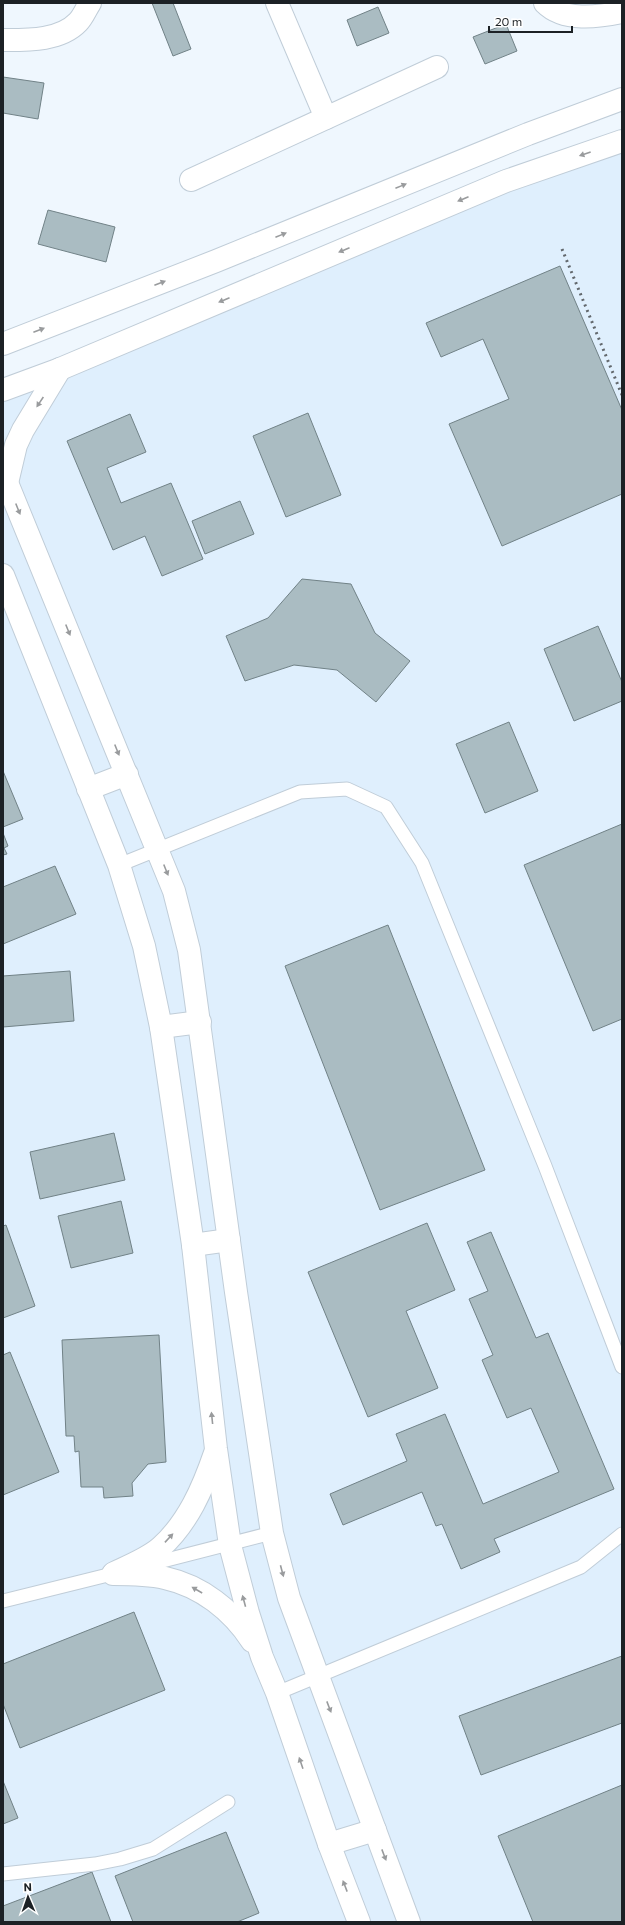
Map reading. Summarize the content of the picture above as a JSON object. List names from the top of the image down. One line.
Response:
{"scale_bar":"20 m","north":"top"}
